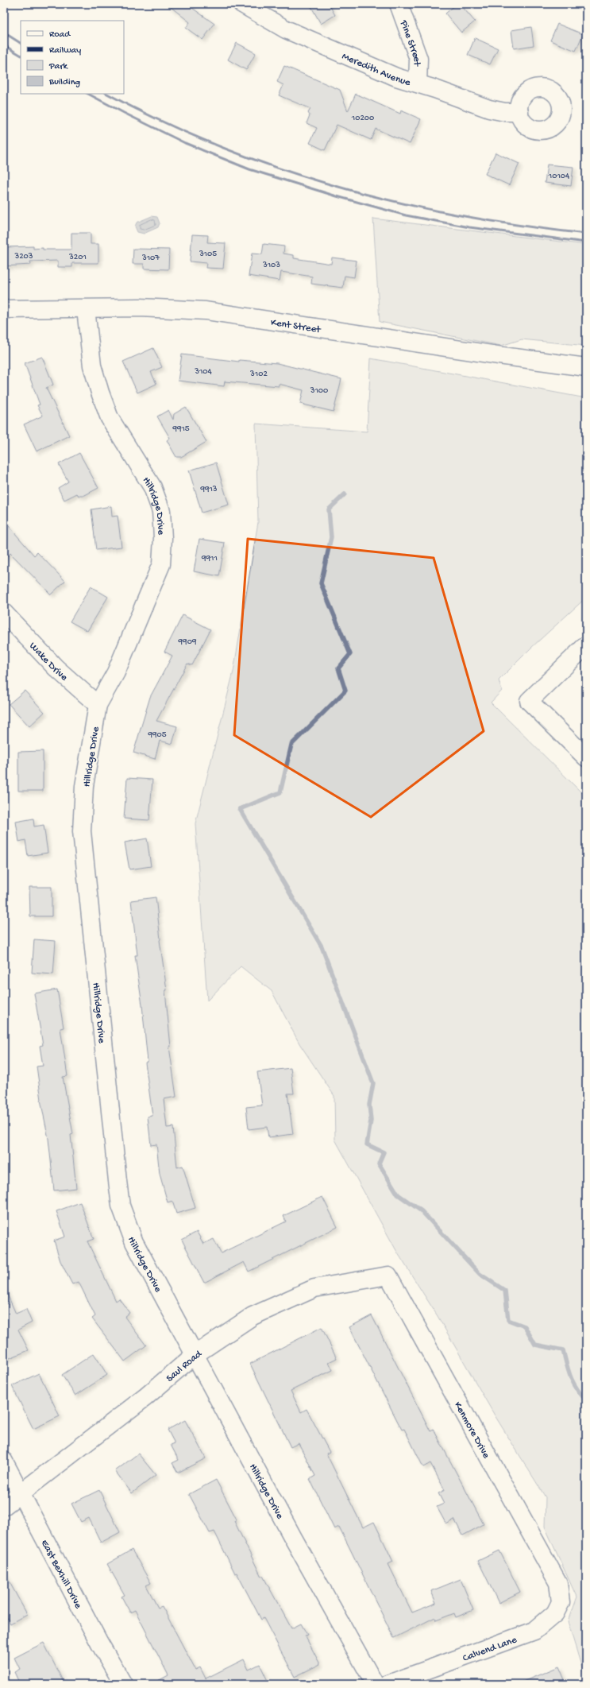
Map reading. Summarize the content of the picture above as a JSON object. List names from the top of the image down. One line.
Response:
{"streets":{"street":["Pine Street","Meredith Avenue","Kent Street","Hillridge Drive","Wake Drive","Saul Road","Kenmore Drive","East Bexhill Drive","Calvend Lane"]},"crossings":[["Pine Street","Meredith Avenue"],["Kent Street","Hillridge Drive"],["Hillridge Drive","Wake Drive"],["Hillridge Drive","Saul Road"],["Saul Road","Kenmore Drive"],["Saul Road","East Bexhill Drive"],["Kenmore Drive","Calvend Lane"]],"house_numbers":["10200","10104","3105","3203","3201","3107","3103","3104","3102","3100","9915","9913","9911","9909","9905"],"legend":["Road","Railway","Park","Building"]}
